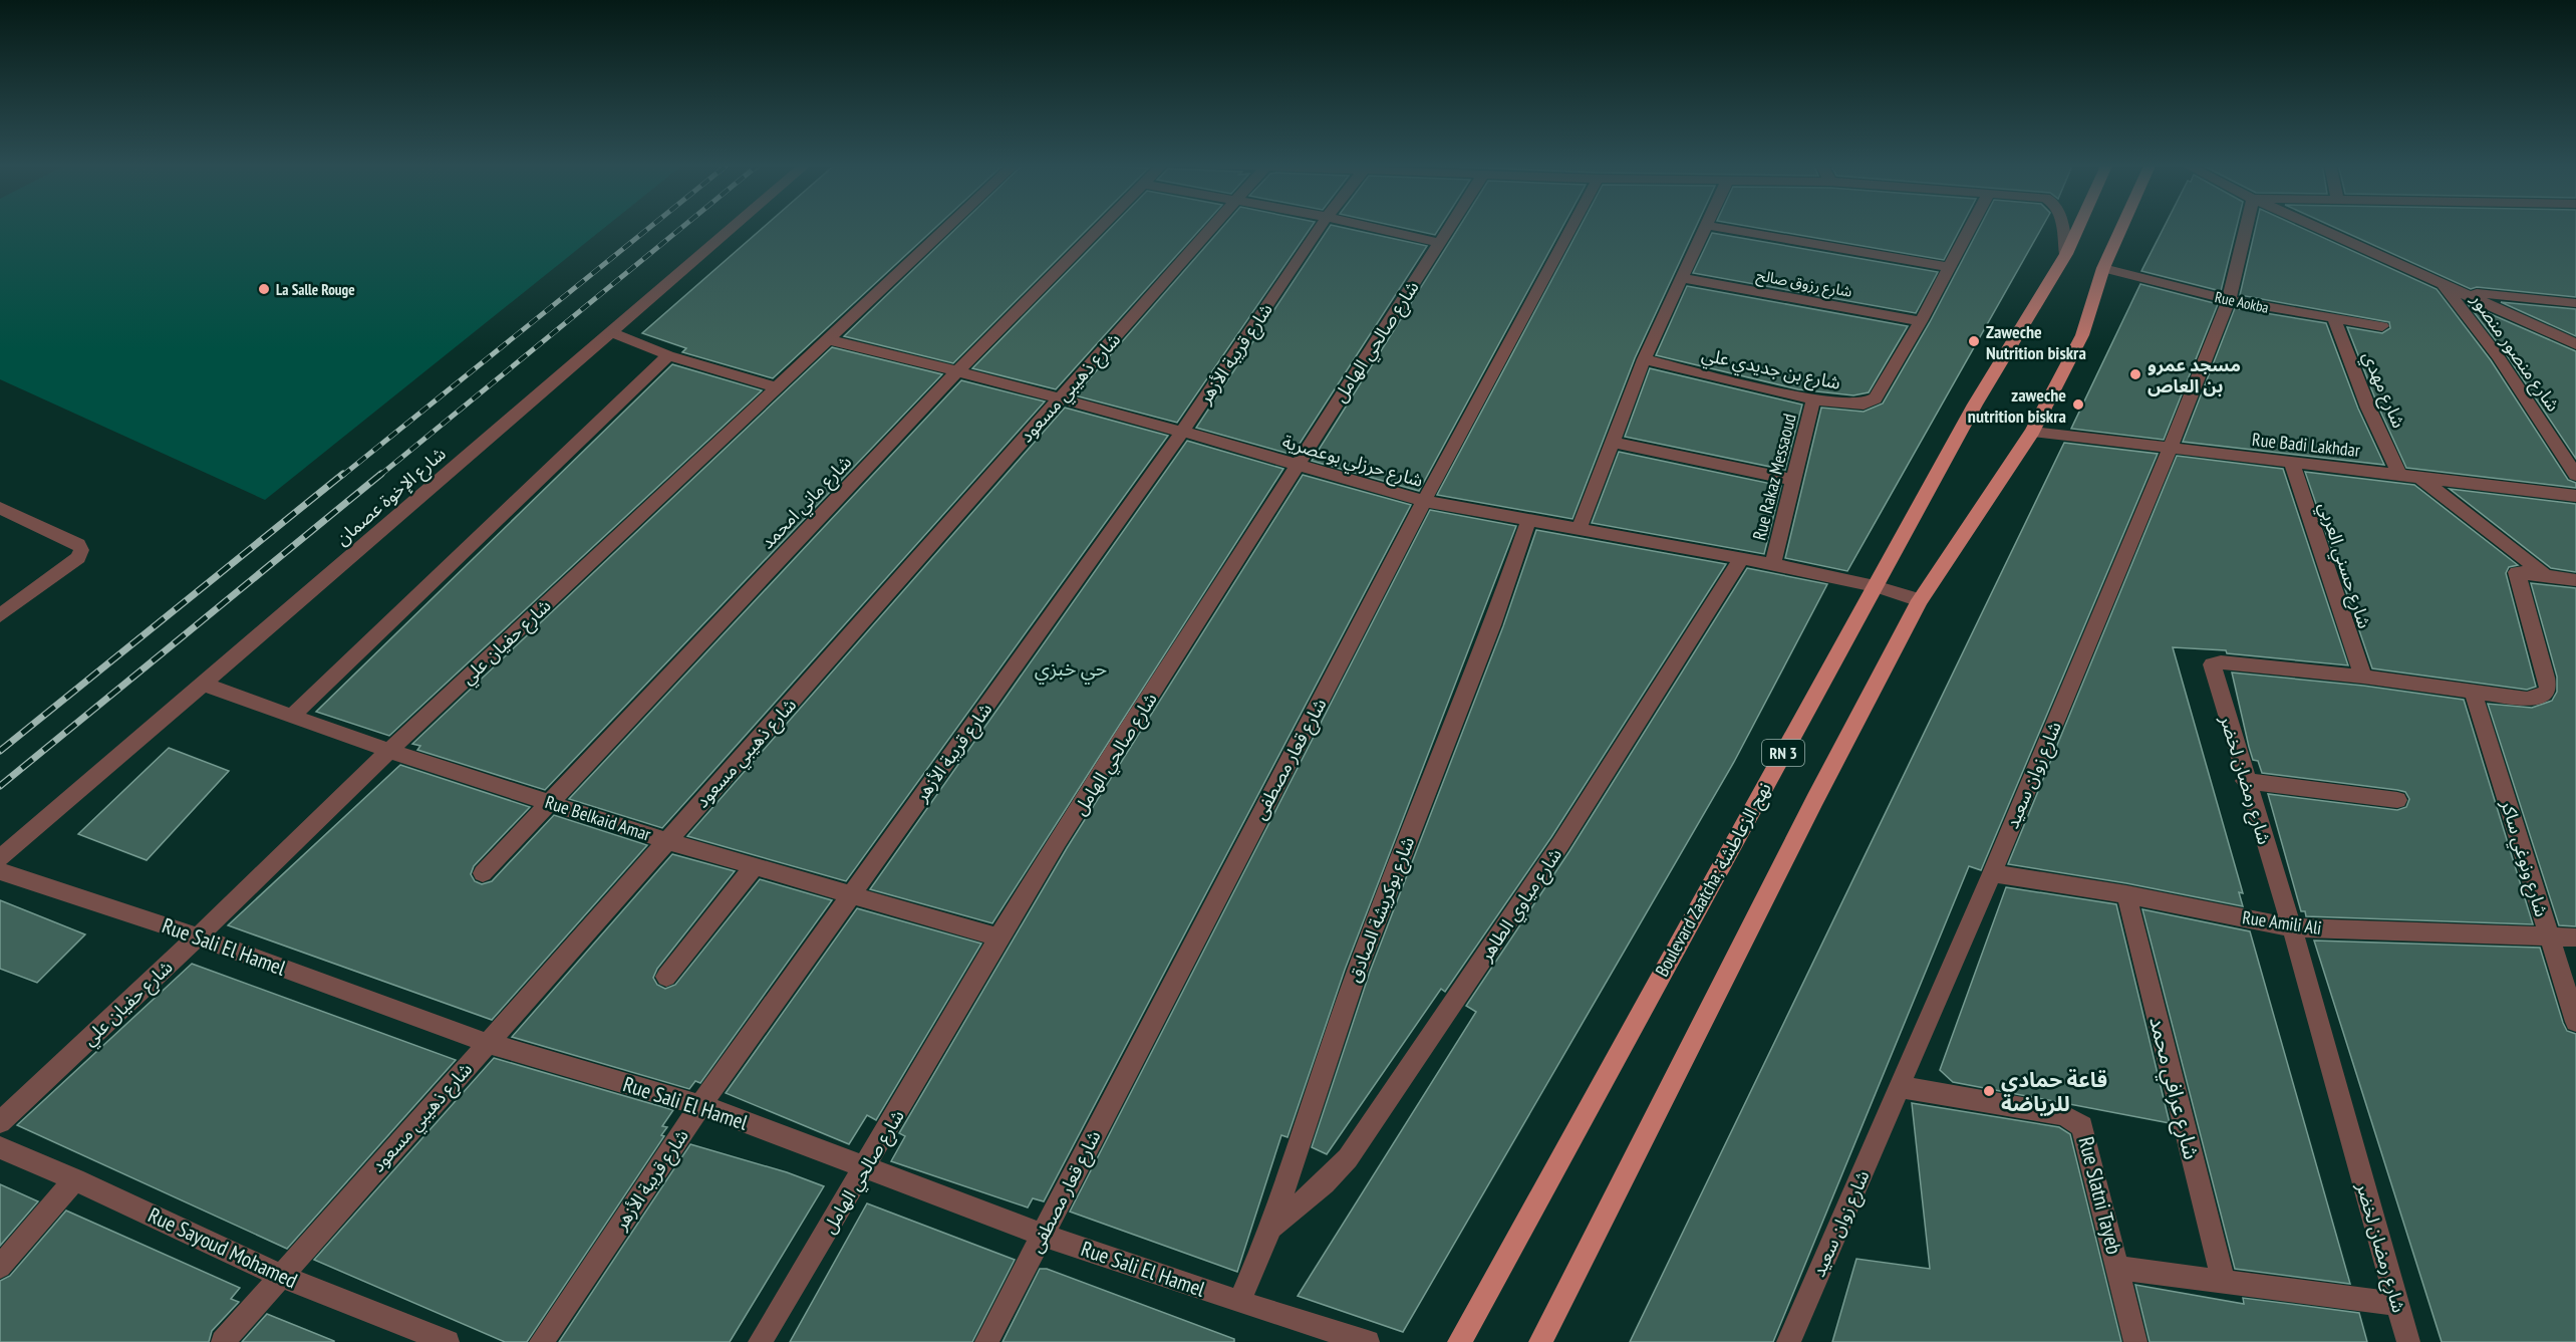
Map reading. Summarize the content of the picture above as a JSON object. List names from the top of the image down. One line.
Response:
{"streets":{"main road":["RN 3","Boulevard Zaatcha; نهج الزعاطشة"],"street":["شارع رزوق صالح","Rue Aokba","شارع صالحي الهامل","شارع منصور منصور","شارع قريبة الأزهر","شارع بن جديدي علي","شارع ذهيبي مسعود","شارع مهدي","Rue Badi Lakhdar","شارع حرزلي بوعصرية","Rue Rakaz Messaoud","شارع الإخوة عصمان","شارع ماني امحمد","شارع حسني العربي","شارع حفيان علي","شارع قعار مصطفى","شارع زوان سعيد","شارع رمضان لخضر","Rue Belkaid Amar","شارع ونوغي ساكر","شارع مياوي الطاهر","شارع بوكريشة الصادق","Rue Amili Ali","Rue Sali El Hamel","شارع عرافي محمد","Rue Slatni Tayeb","Rue Sayoud Mohamed"]},"crossings":[["شارع رزوق صالح","شارع بن جديدي علي"],["Rue Aokba","شارع مهدي"],["Rue Aokba","RN 3"],["Rue Aokba","شارع زوان سعيد"],["شارع صالحي الهامل","شارع حرزلي بوعصرية"],["شارع صالحي الهامل","Rue Belkaid Amar"],["شارع صالحي الهامل","Rue Sali El Hamel"],["شارع قريبة الأزهر","شارع حرزلي بوعصرية"],["شارع قريبة الأزهر","Rue Belkaid Amar"],["شارع قريبة الأزهر","Rue Sali El Hamel"],["شارع بن جديدي علي","Rue Rakaz Messaoud"],["شارع ذهيبي مسعود","شارع حرزلي بوعصرية"],["شارع ذهيبي مسعود","Rue Belkaid Amar"],["شارع ذهيبي مسعود","Rue Sali El Hamel"],["شارع ذهيبي مسعود","Rue Sayoud Mohamed"],["شارع مهدي","Rue Badi Lakhdar"],["Rue Badi Lakhdar","شارع حسني العربي"],["Rue Badi Lakhdar","RN 3"],["Rue Badi Lakhdar","شارع زوان سعيد"],["شارع حرزلي بوعصرية","Rue Rakaz Messaoud"],["شارع حرزلي بوعصرية","شارع ماني امحمد"],["شارع حرزلي بوعصرية","شارع حفيان علي"],["شارع حرزلي بوعصرية","RN 3"],["شارع حرزلي بوعصرية","شارع قعار مصطفى"],["شارع حرزلي بوعصرية","Boulevard Zaatcha; نهج الزعاطشة"],["شارع حرزلي بوعصرية","شارع مياوي الطاهر"],["شارع حرزلي بوعصرية","شارع بوكريشة الصادق"],["شارع الإخوة عصمان","Rue Belkaid Amar"],["شارع ماني امحمد","Rue Belkaid Amar"],["شارع حسني العربي","شارع رمضان لخضر"],["شارع حفيان علي","Rue Belkaid Amar"],["شارع حفيان علي","Rue Sali El Hamel"],["شارع قعار مصطفى","Rue Sali El Hamel"],["شارع زوان سعيد","Rue Amili Ali"],["شارع زوان سعيد","Rue Slatni Tayeb"],["شارع رمضان لخضر","شارع ونوغي ساكر"],["شارع رمضان لخضر","Rue Amili Ali"],["شارع ونوغي ساكر","Rue Amili Ali"],["شارع مياوي الطاهر","شارع بوكريشة الصادق"],["شارع بوكريشة الصادق","Rue Sali El Hamel"],["Rue Amili Ali","شارع عرافي محمد"]],"districts":["حي خبزي"],"places":["La Salle Rouge","Zaweche Nutrition biskra","مسجد عمرو بن العاص","zaweche nutrition biskra","قاعة حمادي للرياضة"]}
